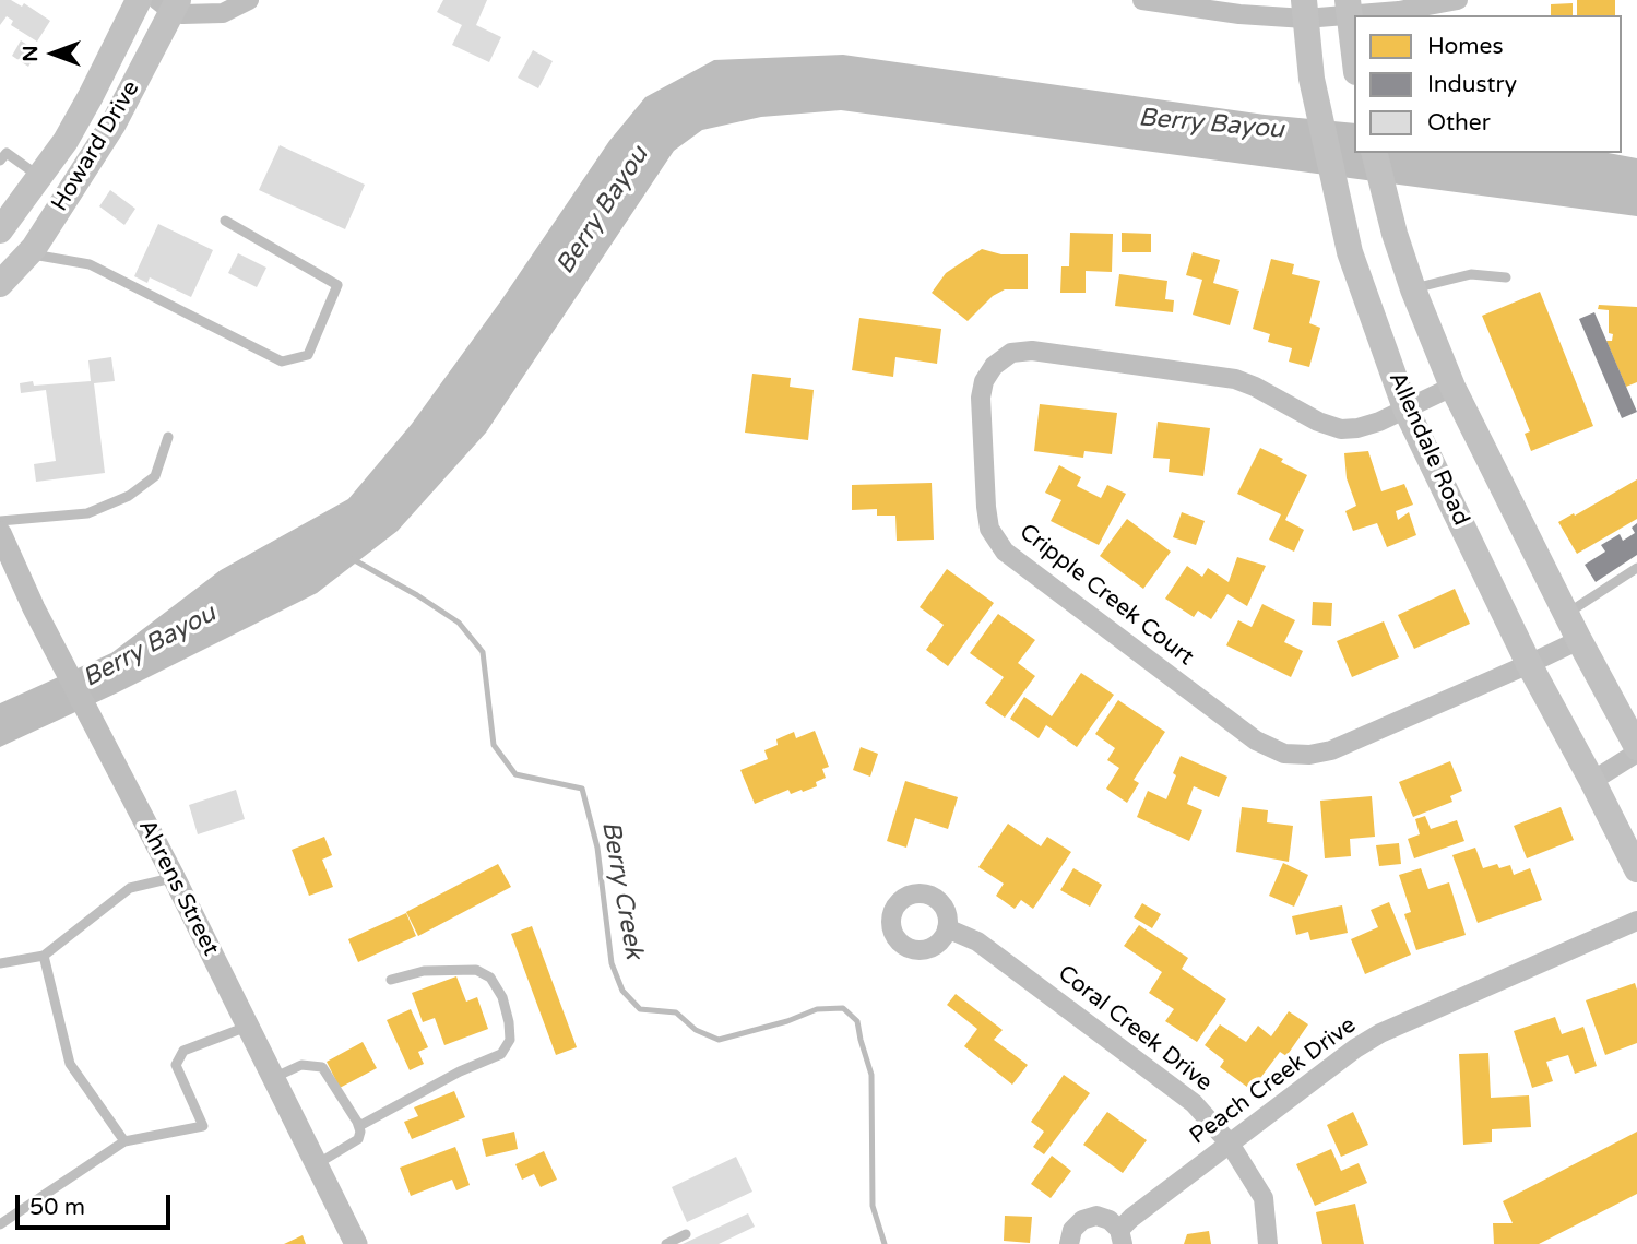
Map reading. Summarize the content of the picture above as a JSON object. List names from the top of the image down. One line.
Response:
{"streets":{"main road":["Howard Drive","Allendale Road"],"street":["Cripple Creek Court","Ahrens Street","Coral Creek Drive","Peach Creek Drive"]},"crossings":[["Allendale Road","Cripple Creek Court"],["Coral Creek Drive","Peach Creek Drive"]],"water":["Berry Bayou","Berry Creek"],"legend":["Homes","Industry","Other"],"scale_bar":"50 m","north":"left"}
